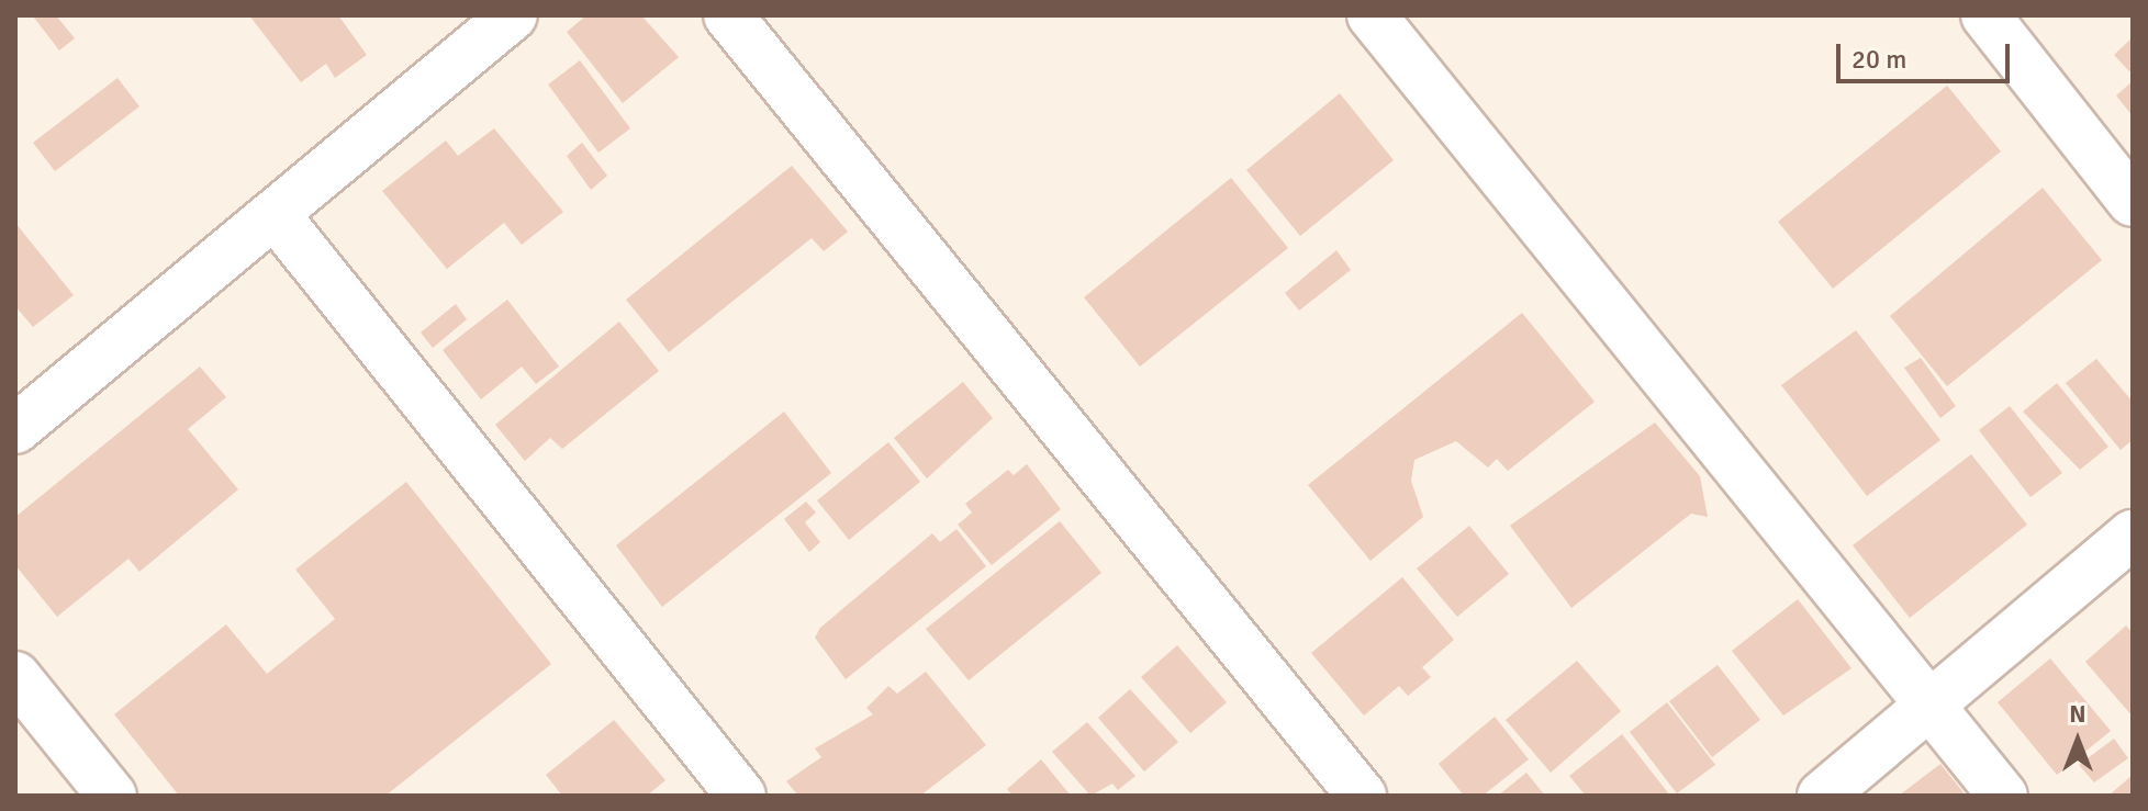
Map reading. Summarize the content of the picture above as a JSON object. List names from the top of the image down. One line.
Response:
{"scale_bar":"20 m","north":"top"}
